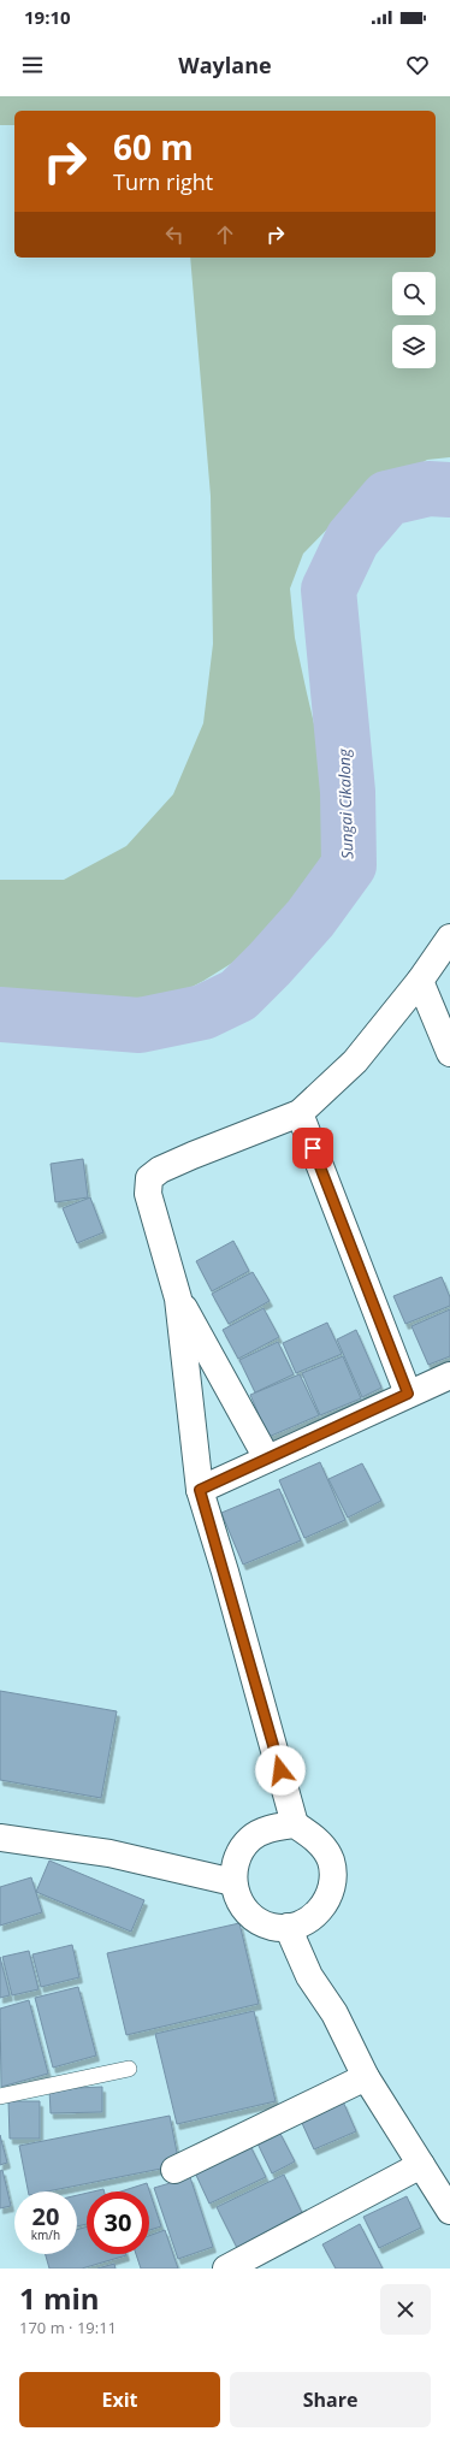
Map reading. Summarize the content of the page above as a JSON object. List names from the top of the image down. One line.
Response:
{"water":["Sungai Cikalong"],"page":{"status":"19:10","header":"Waylane","turn":["60 m","Turn right"],"speed":"20 km/h","limit":"30","heading":["1 min","170 m · 19:11"],"buttons":["Exit","Share"]}}
